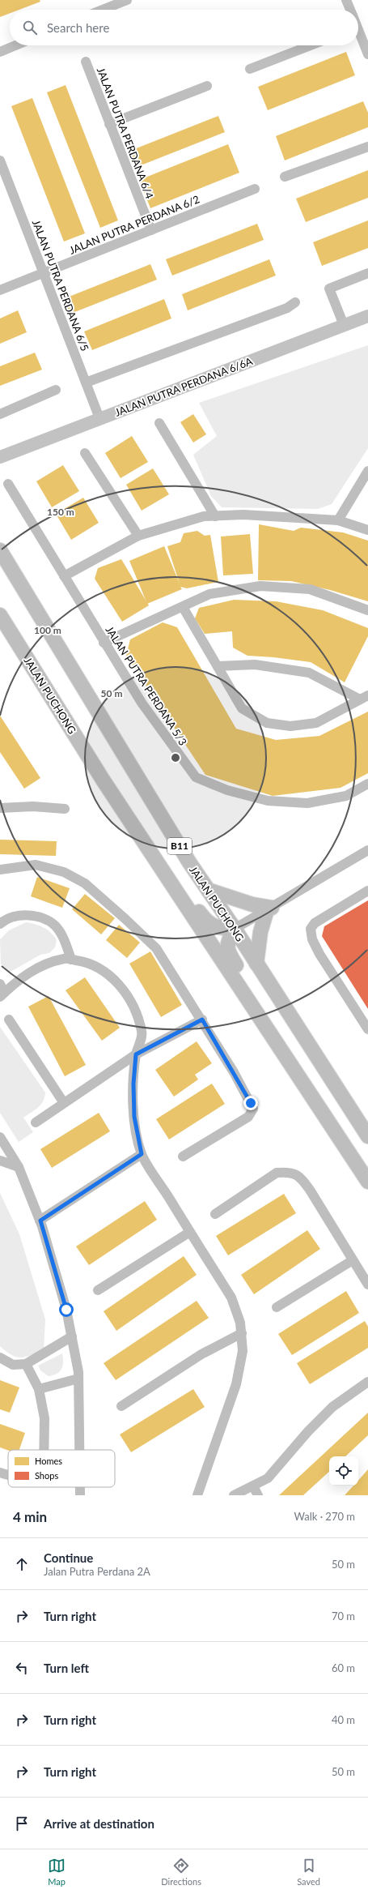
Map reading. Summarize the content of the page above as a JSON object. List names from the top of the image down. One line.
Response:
{"streets":{"main road":["JALAN PUCHONG","B11"],"street":["JALAN PUTRA PERDANA 6/4","JALAN PUTRA PERDANA 6/2","JALAN PUTRA PERDANA 6/5","JALAN PUTRA PERDANA 6/6A","JALAN PUTRA PERDANA 5/3"]},"crossings":[["JALAN PUTRA PERDANA 6/4","JALAN PUTRA PERDANA 6/2"],["JALAN PUTRA PERDANA 6/2","JALAN PUTRA PERDANA 6/5"],["JALAN PUTRA PERDANA 6/5","JALAN PUTRA PERDANA 6/6A"]],"legend":["Homes","Shops"],"page":{"search":"Search here","heading":["4 min","Walk · 270 m"],"list":[["Continue","Jalan Putra Perdana 2A","50 m"],["Turn right","70 m"],["Turn left","60 m"],["Turn right","40 m"],["Turn right","50 m"],"Arrive at destination"],"nav":["Map","Directions","Saved"]},"rings":["150 m","100 m","50 m"]}
